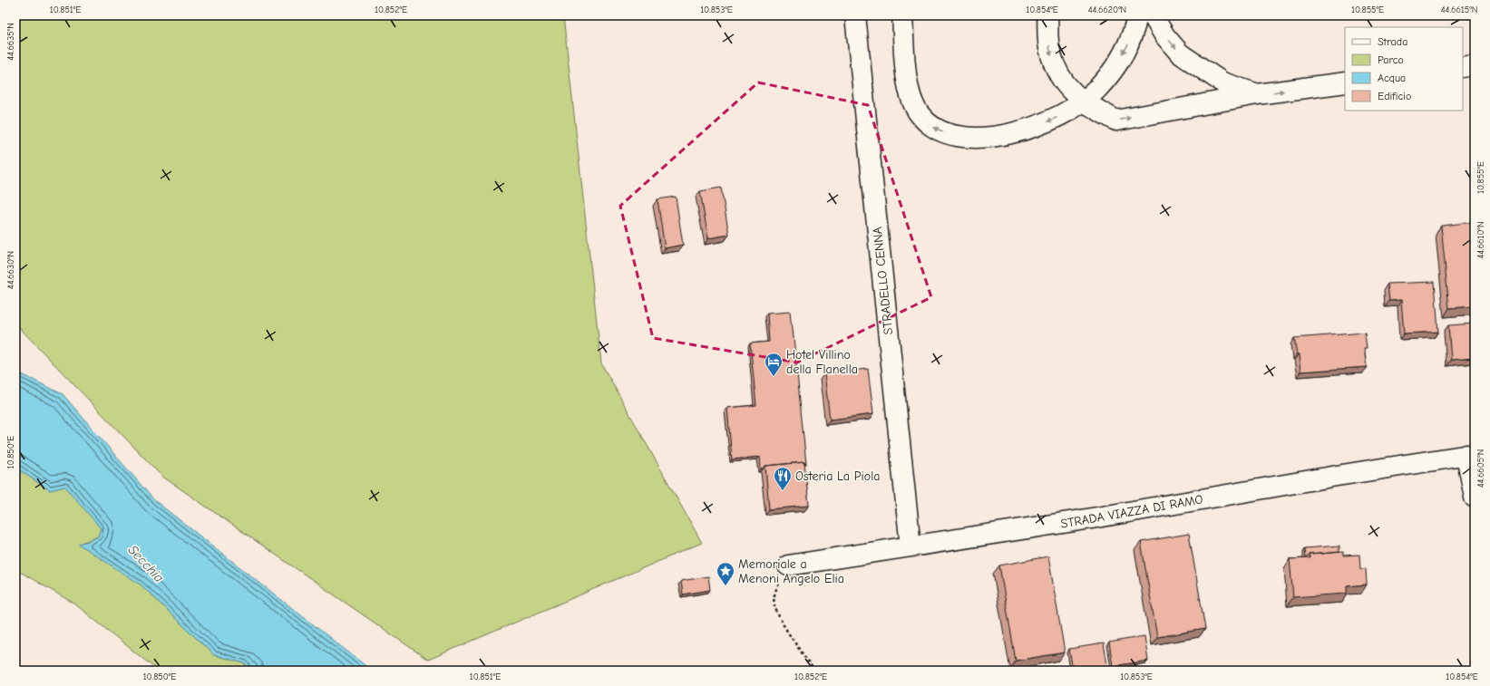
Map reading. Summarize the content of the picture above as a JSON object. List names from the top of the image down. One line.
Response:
{"streets":{"street":["STRADELLO CENNA","STRADA VIAZZA DI RAMO"]},"crossings":[["STRADELLO CENNA","STRADA VIAZZA DI RAMO"]],"water":["Secchia"],"places":{"hotel":["Hotel Villino della Flanella"],"restaurant":["Osteria La Piola"],"place":["Memoriale a Menoni Angelo Elia"]},"legend":["Strada","Parco","Acqua","Edificio"],"coordinates":["10.851°E","10.852°E","10.853°E","10.854°E","44.6620°N","10.855°E","44.6615°N","44.6635°N","44.6610°N","44.6630°N","10.850°E","44.6605°N"]}
